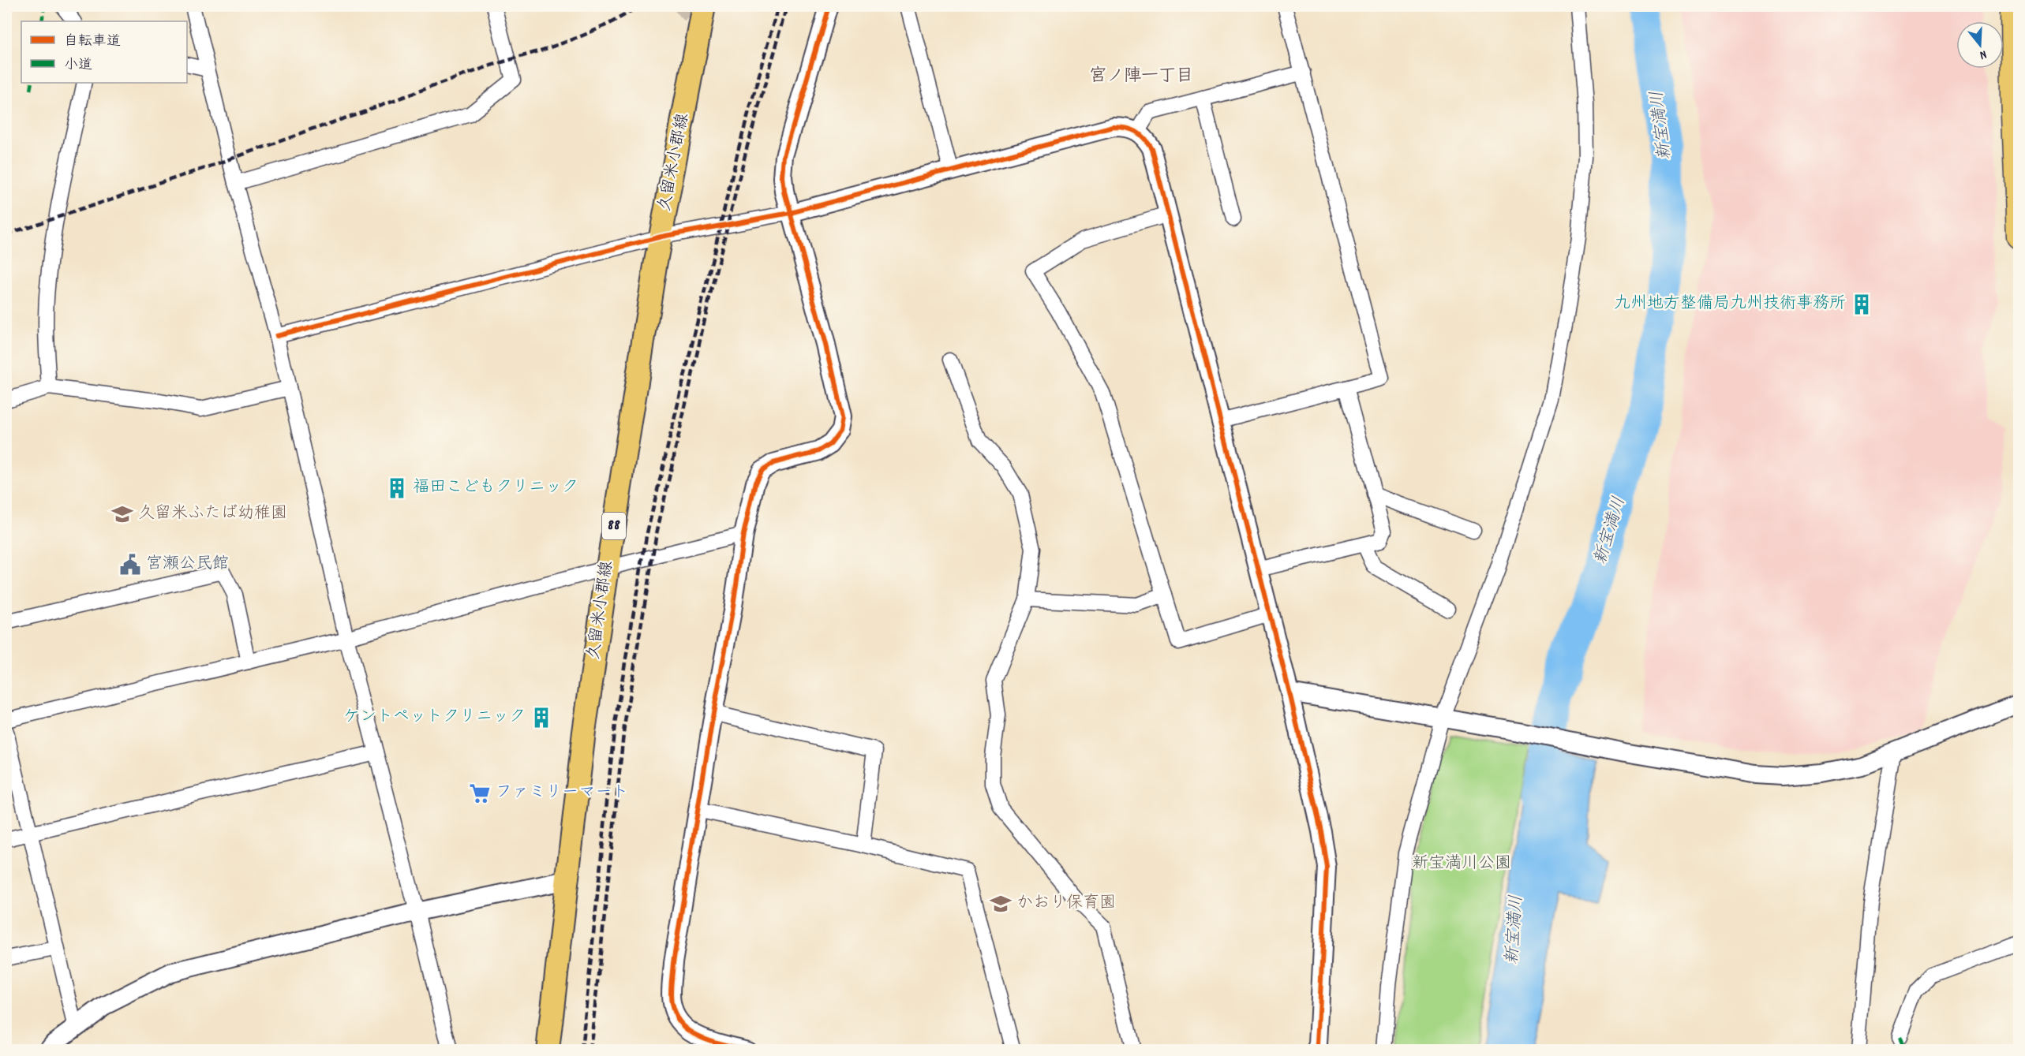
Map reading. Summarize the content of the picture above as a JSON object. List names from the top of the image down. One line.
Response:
{"streets":{"main road":["久留米小郡線","88"]},"districts":["宮ノ陣一丁目"],"water":["新宝満川"],"parks":["新宝満川公園"],"places":{"building":["九州地方整備局九州技術事務所","福田こどもクリニック","ケントペットクリニック"],"school or university":["久留米ふたば幼稚園","かおり保育園"],"public building":["宮瀬公民館"],"supermarket":["ファミリーマート"]},"legend":["自転車道","小道"],"north":"bottom"}
